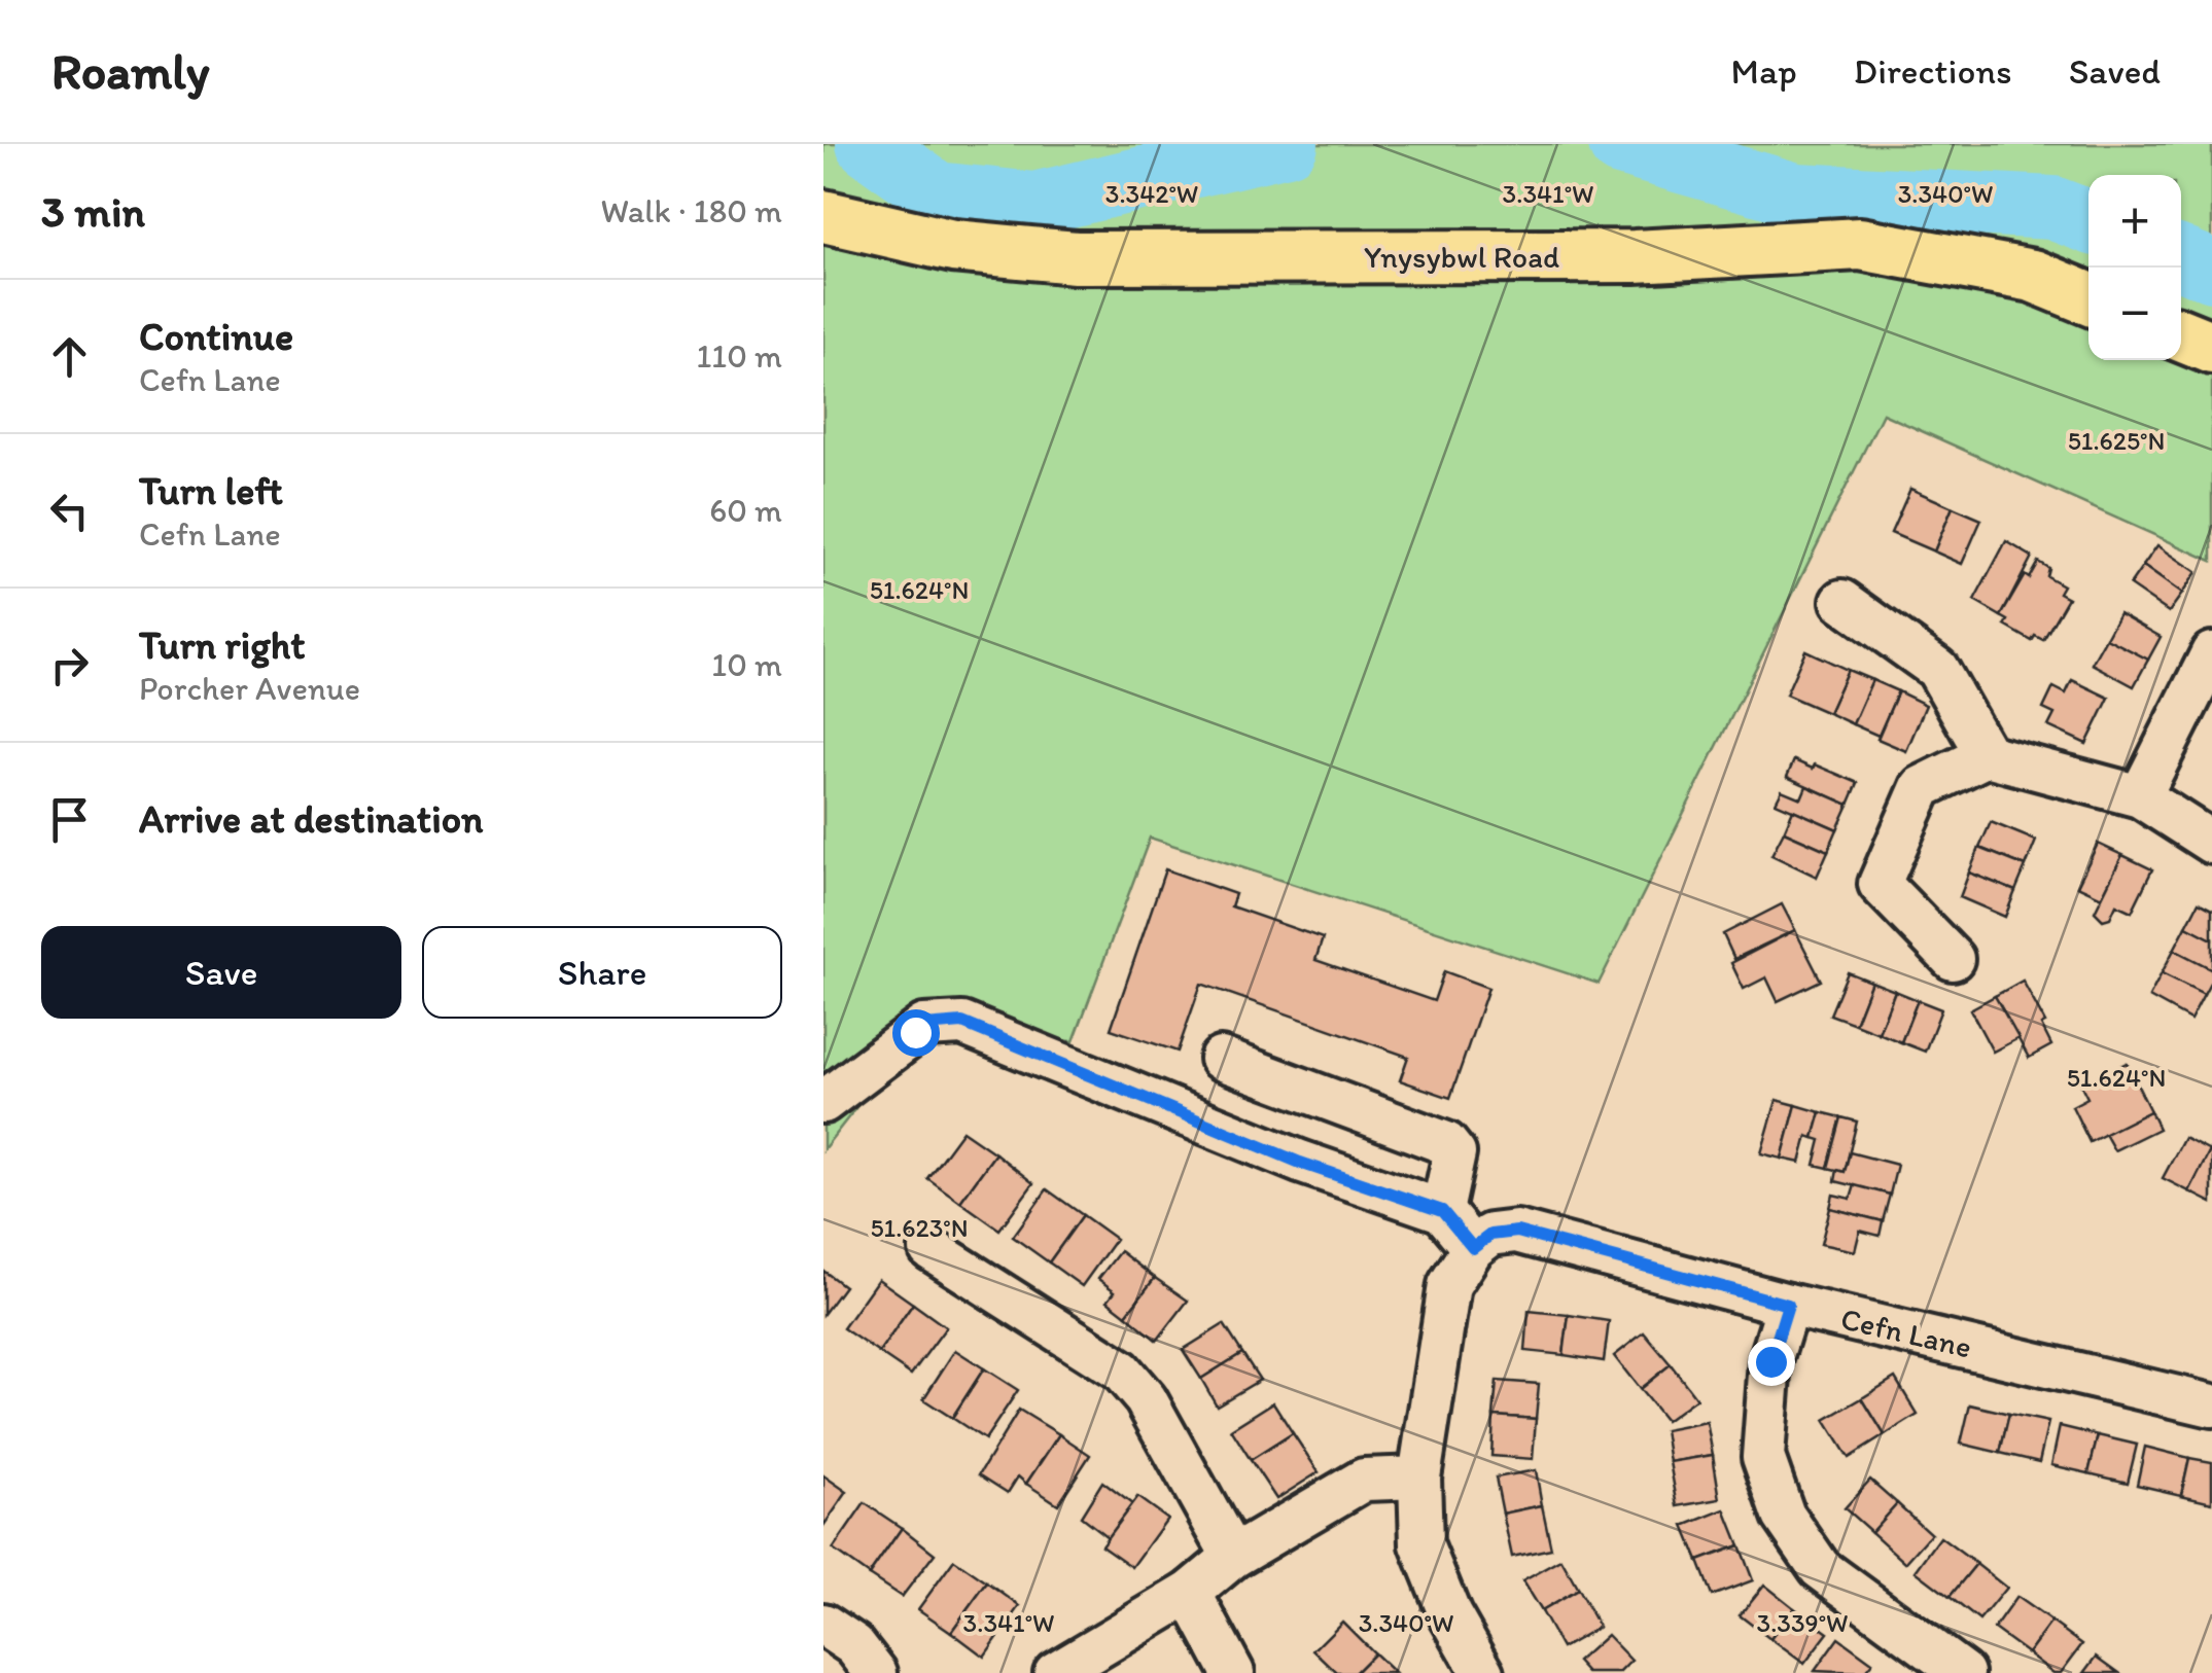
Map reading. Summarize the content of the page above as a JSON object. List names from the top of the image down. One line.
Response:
{"streets":{"main road":["Ynysybwl Road"],"street":["Cefn Lane"]},"page":{"header":"Roamly","nav":["Map","Directions","Saved"],"heading":["3 min","Walk · 180 m"],"map_buttons":["+","−"],"list":[["Continue","Cefn Lane","110 m"],["Turn left","Cefn Lane","60 m"],["Turn right","Porcher Avenue","10 m"],"Arrive at destination"],"buttons":["Save","Share"]},"coordinates":["3.340°W","3.342°W","3.341°W","51.625°N","51.624°N","51.623°N","3.339°W"]}
